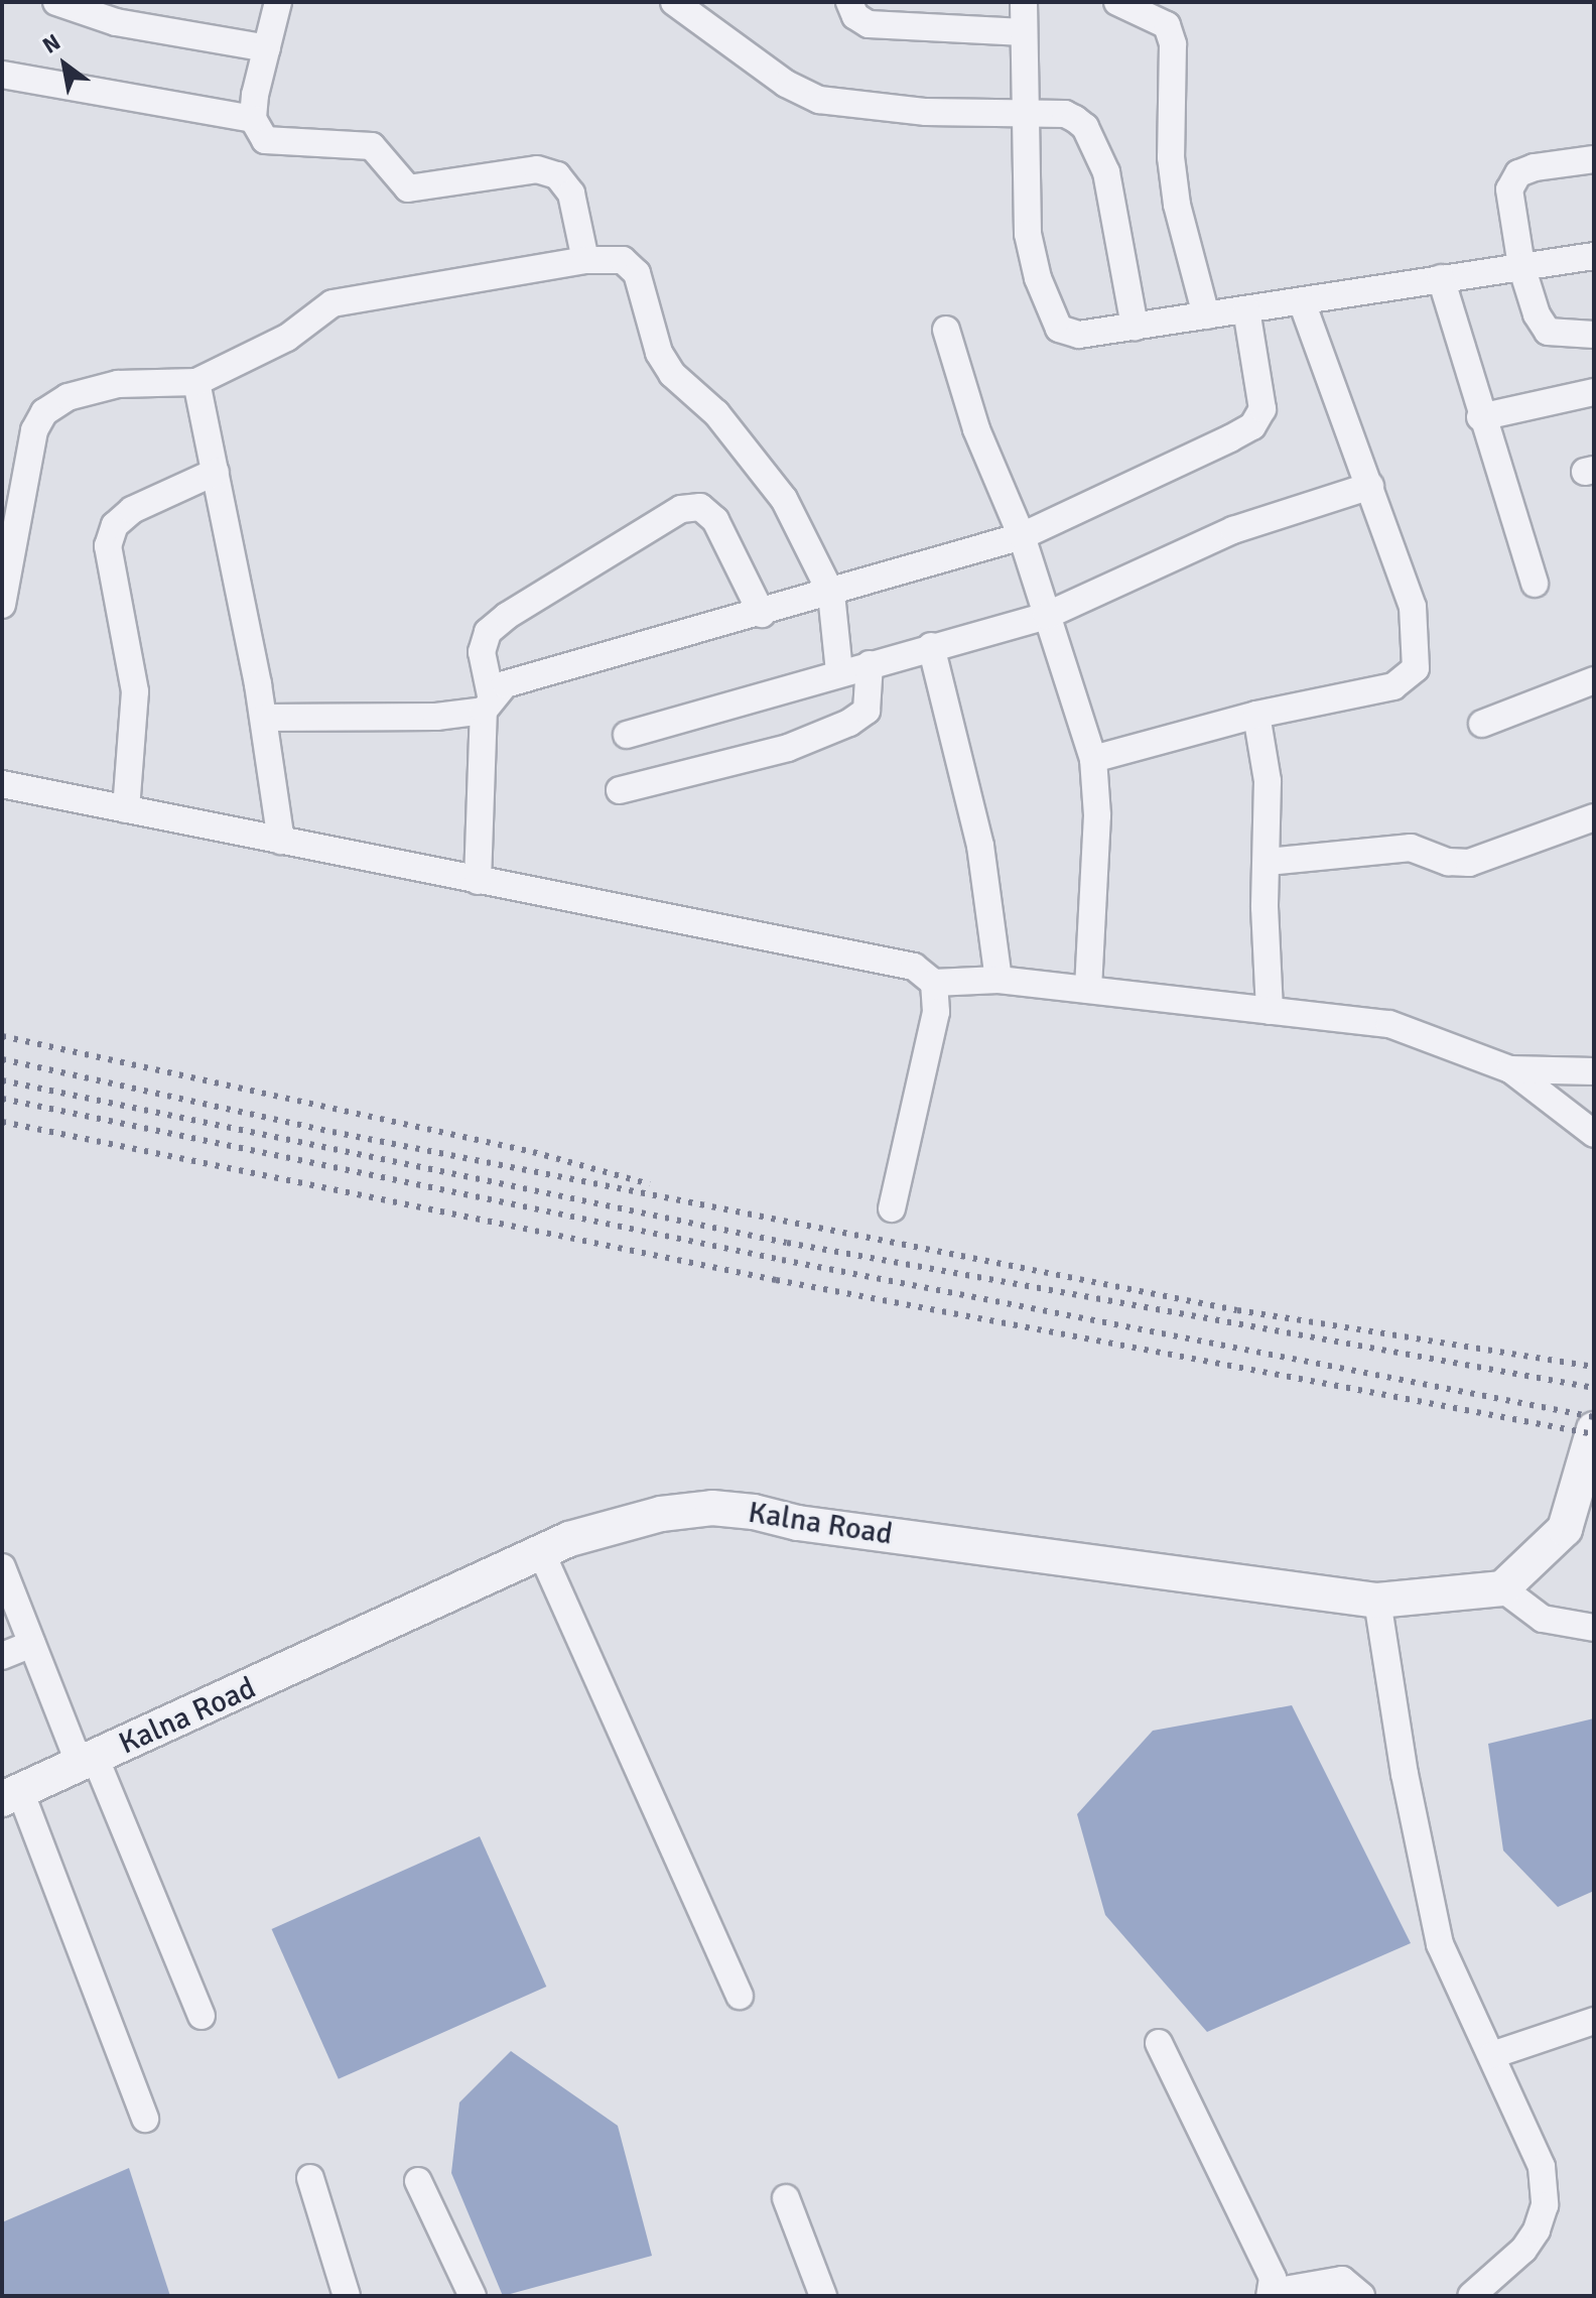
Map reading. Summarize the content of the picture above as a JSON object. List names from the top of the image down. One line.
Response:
{"streets":{"street":["Kalna Road"]},"north":"top left"}
